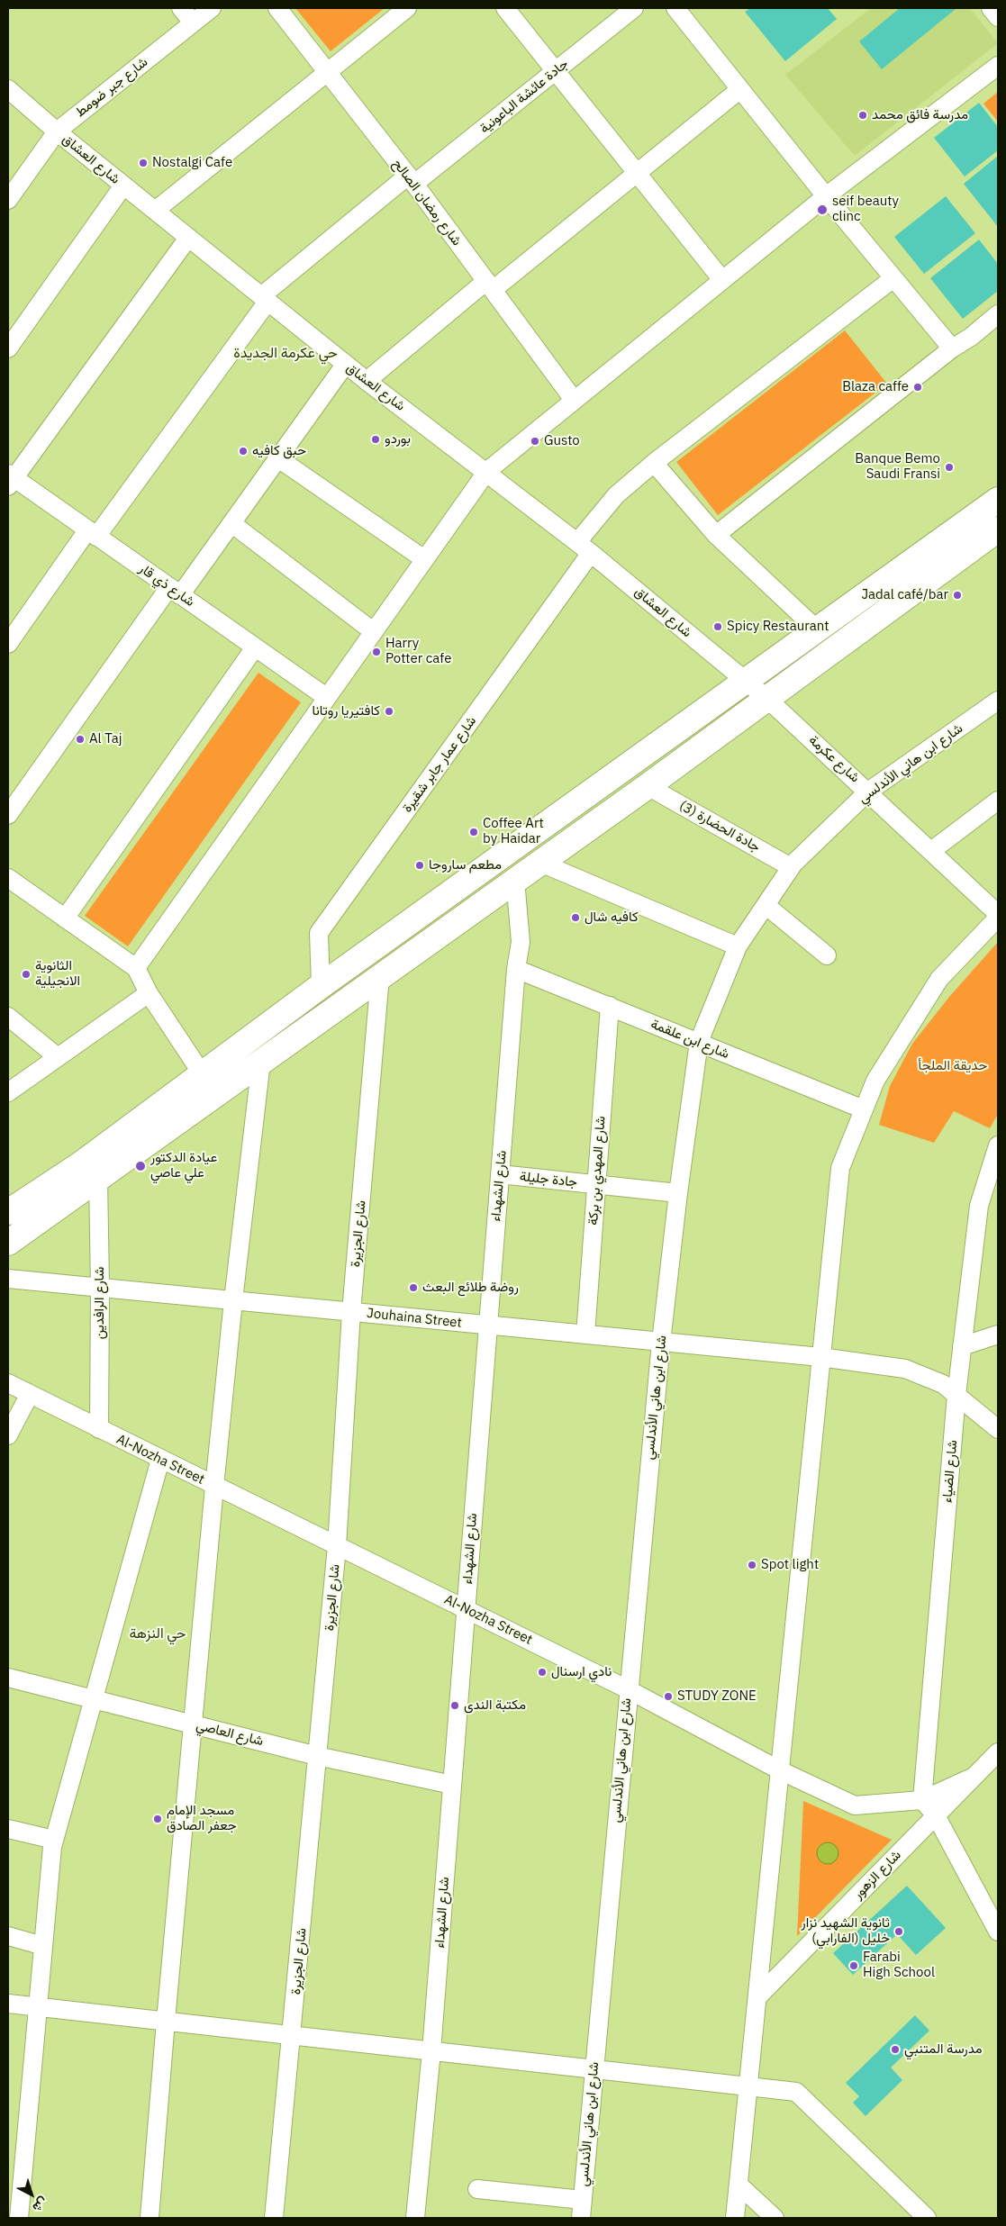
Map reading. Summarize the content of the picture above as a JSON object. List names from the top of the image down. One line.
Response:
{"streets":{"street":["شارع جبر ضومط","جادة عائشة الباعونية","شارع العشاق","شارع رمضان الصالح","شارع ذي قار","شارع عكرمة","شارع ابن هاني الأندلسي","شارع عمار جابر شقيرة","جادة الحضارة (3)","شارع ابن علقمة","شارع المهدي بن بركة","جادة جليلة","شارع الشهداء","شارع الجزيرة","شارع الرافدين","Jouhaina Street","Al-Nozha Street","شارع الضياء","شارع العاصي","شارع الزهور"]},"crossings":[["شارع جبر ضومط","شارع العشاق"],["جادة عائشة الباعونية","شارع العشاق"],["جادة عائشة الباعونية","شارع رمضان الصالح"],["جادة عائشة الباعونية","شارع ذي قار"],["شارع العشاق","شارع عكرمة"],["شارع العشاق","شارع عمار جابر شقيرة"],["شارع عكرمة","شارع ابن هاني الأندلسي"],["شارع ابن هاني الأندلسي","جادة الحضارة (3)"],["شارع ابن هاني الأندلسي","شارع ابن علقمة"],["شارع ابن هاني الأندلسي","جادة جليلة"],["شارع ابن هاني الأندلسي","Jouhaina Street"],["شارع ابن هاني الأندلسي","Al-Nozha Street"],["شارع ابن علقمة","شارع المهدي بن بركة"],["شارع ابن علقمة","شارع الشهداء"],["شارع المهدي بن بركة","جادة جليلة"],["شارع المهدي بن بركة","Jouhaina Street"],["جادة جليلة","شارع الشهداء"],["شارع الشهداء","Jouhaina Street"],["شارع الشهداء","Al-Nozha Street"],["شارع الشهداء","شارع العاصي"],["شارع الجزيرة","Jouhaina Street"],["شارع الجزيرة","Al-Nozha Street"],["شارع الجزيرة","شارع العاصي"],["شارع الرافدين","Jouhaina Street"],["شارع الرافدين","Al-Nozha Street"],["Jouhaina Street","شارع الضياء"],["Al-Nozha Street","شارع الضياء"],["Al-Nozha Street","شارع الزهور"]],"districts":["حي عكرمة الجديدة","حي النزهة"],"parks":["حديقة الملجأ"],"places":["مدرسة فائق محمد","Nostalgi Cafe","seif beauty clinc","Blaza caffe","بوردو","Gusto","حبق كافيه","Banque Bemo Saudi Fransi","Jadal café/bar","Spicy Restaurant","Harry Potter cafe","كافتيريا روتانا","Al Taj","Coffee Art by Haidar","مطعم ساروجا","كافيه شال","الثانوية الانجيلية","عيادة الدكتور علي عاصي","روضة طلائع البعث","Spot light","نادي ارسنال","STUDY ZONE","مكتبة الندى","مسجد الإمام جعفر الصادق","ثانوية الشهيد نزار خليل (الفارابي)","Farabi High School","مدرسة المتنبي"],"north":"bottom right"}
